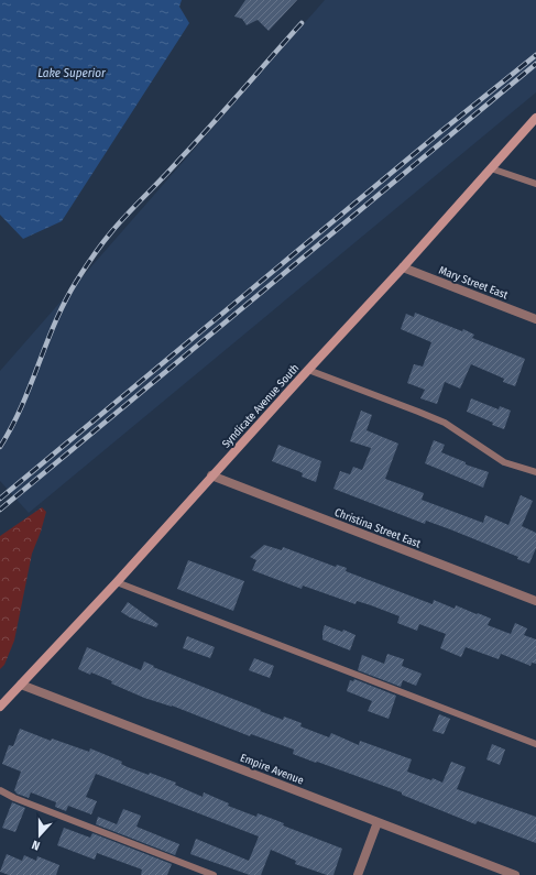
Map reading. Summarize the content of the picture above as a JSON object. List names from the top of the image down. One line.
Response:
{"streets":{"street":["Mary Street East","Syndicate Avenue South","Christina Street East","Empire Avenue"]},"crossings":[["Mary Street East","Syndicate Avenue South"],["Syndicate Avenue South","Christina Street East"],["Syndicate Avenue South","Empire Avenue"]],"water":["Lake Superior"],"north":"bottom"}
